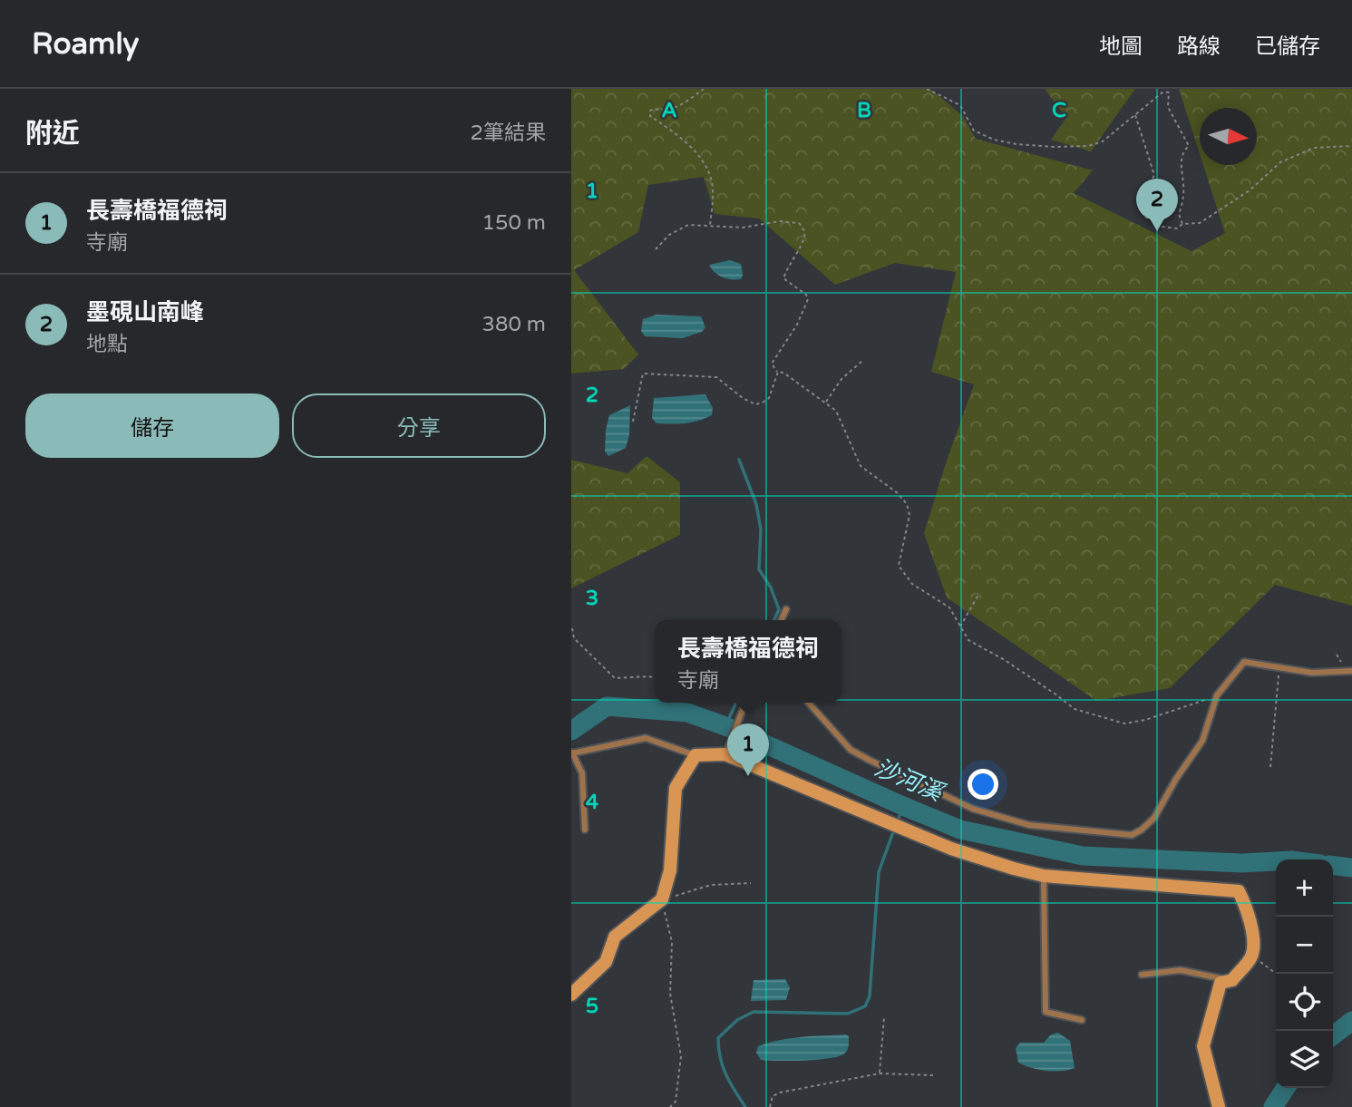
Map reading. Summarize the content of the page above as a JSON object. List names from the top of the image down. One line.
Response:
{"water":["沙河溪"],"north":"right","page":{"header":"Roamly","nav":["地圖","路線","已儲存"],"heading":["附近","2筆結果"],"list":[{"mark":"1","name":"長壽橋福德祠","note":"寺廟","value":"150 m"},{"mark":"2","name":"墨硯山南峰","note":"地點","value":"380 m"}],"pins":["2","1"],"buttons":["儲存","分享"],"popup":["長壽橋福德祠","寺廟"],"map_buttons":["+","−"]},"grid":{"columns":["A","B","C"],"rows":["1","2","3","4","5"]}}
